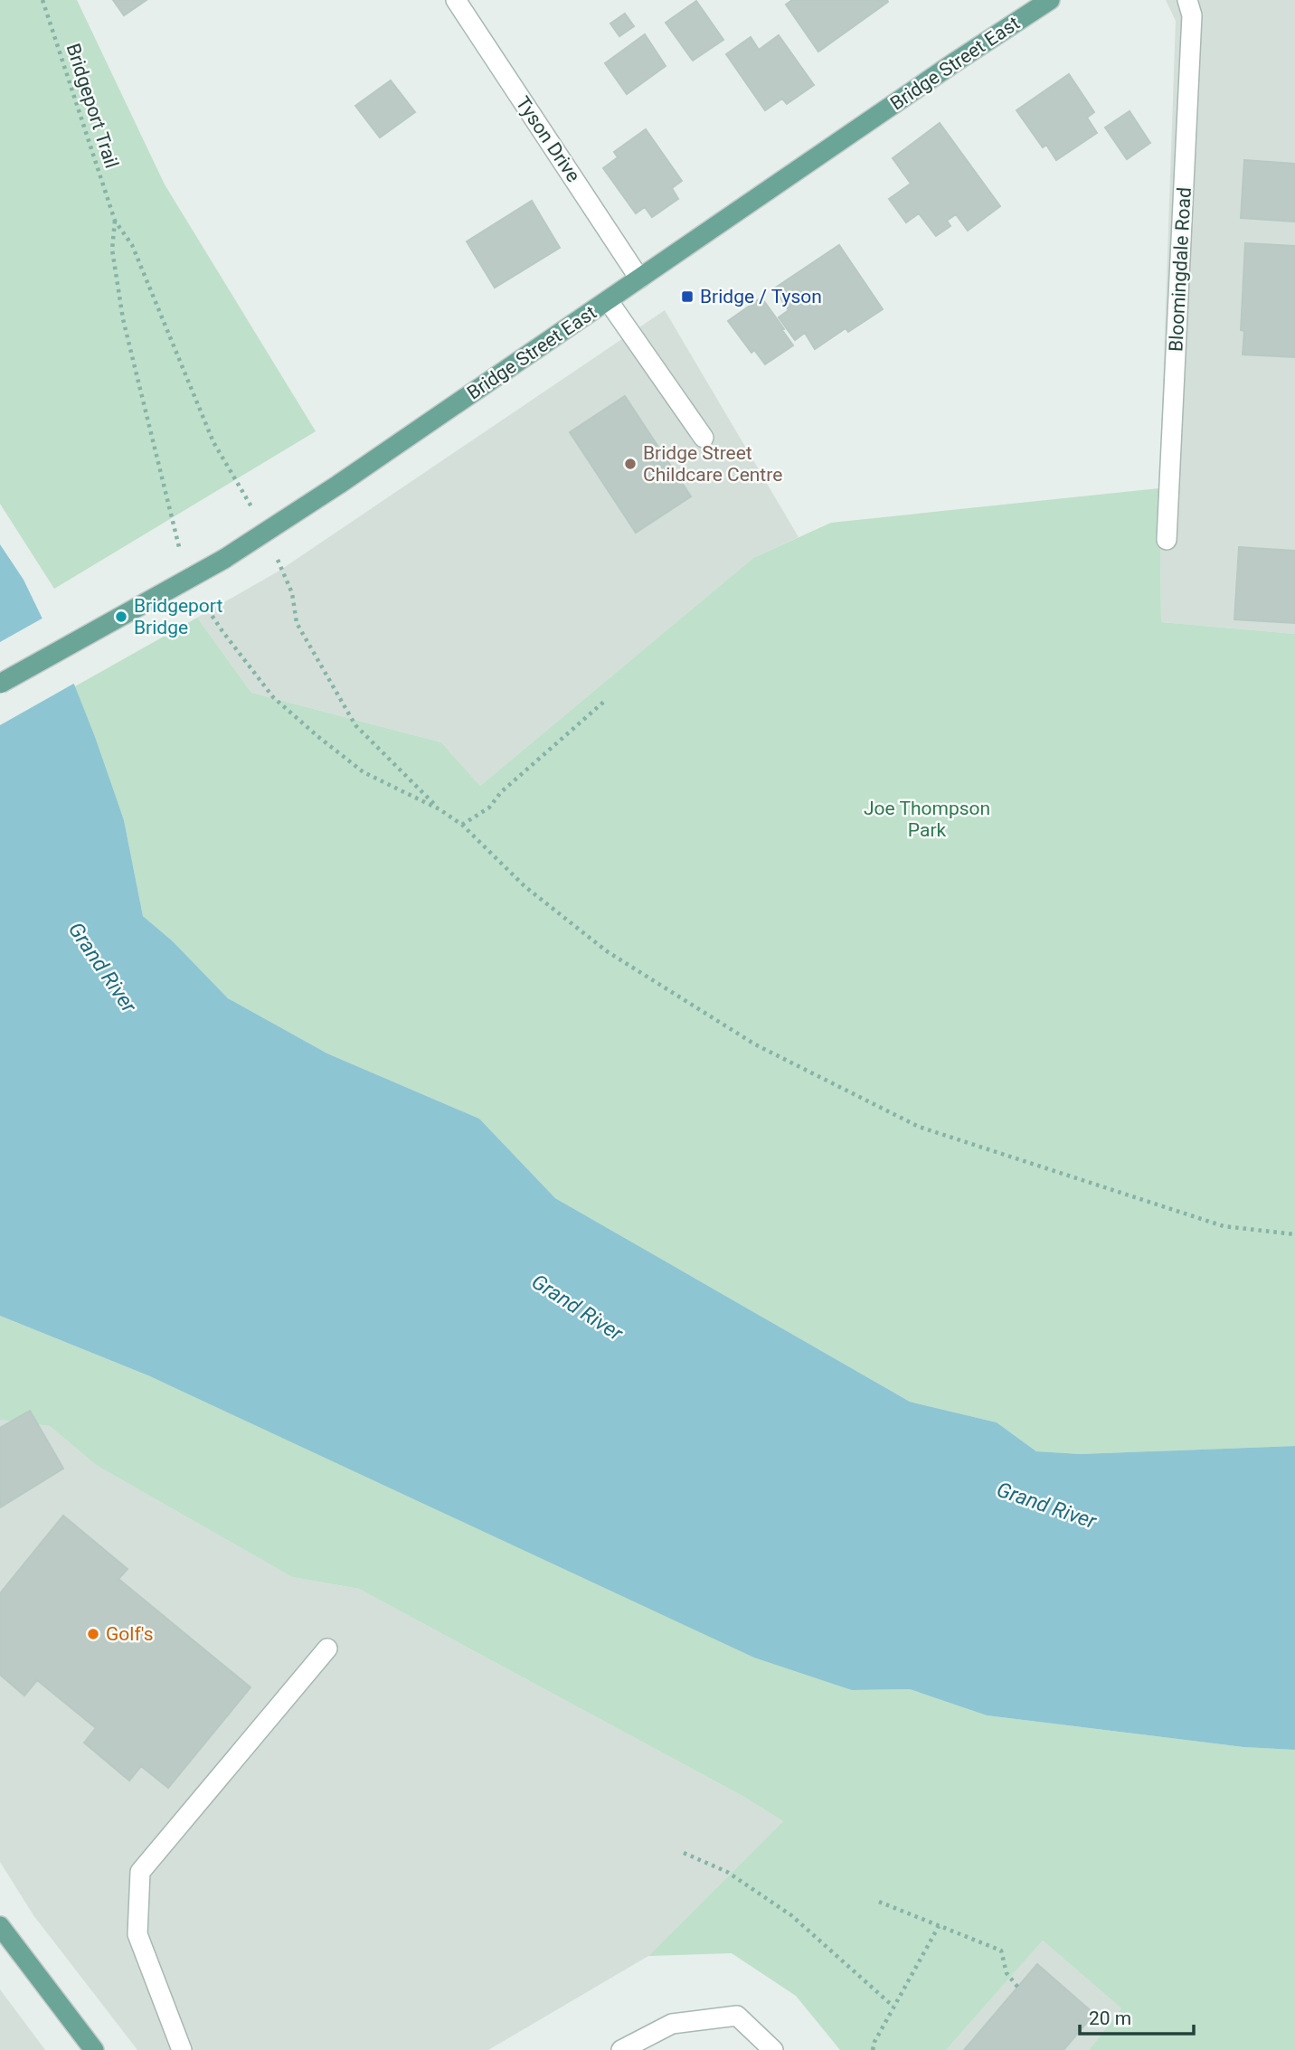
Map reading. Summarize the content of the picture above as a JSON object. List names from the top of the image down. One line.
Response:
{"streets":{"main road":["Bridge Street East"],"street":["Tyson Drive","Bloomingdale Road"],"path":["Bridgeport Trail"]},"crossings":[["Bridge Street East","Tyson Drive"]],"water":["Grand River"],"parks":["Joe Thompson Park"],"places":{"transit":["Bridge / Tyson"],"other":["Bridge Street Childcare Centre","Bridgeport Bridge","Golf's"]},"scale_bar":"20 m"}
